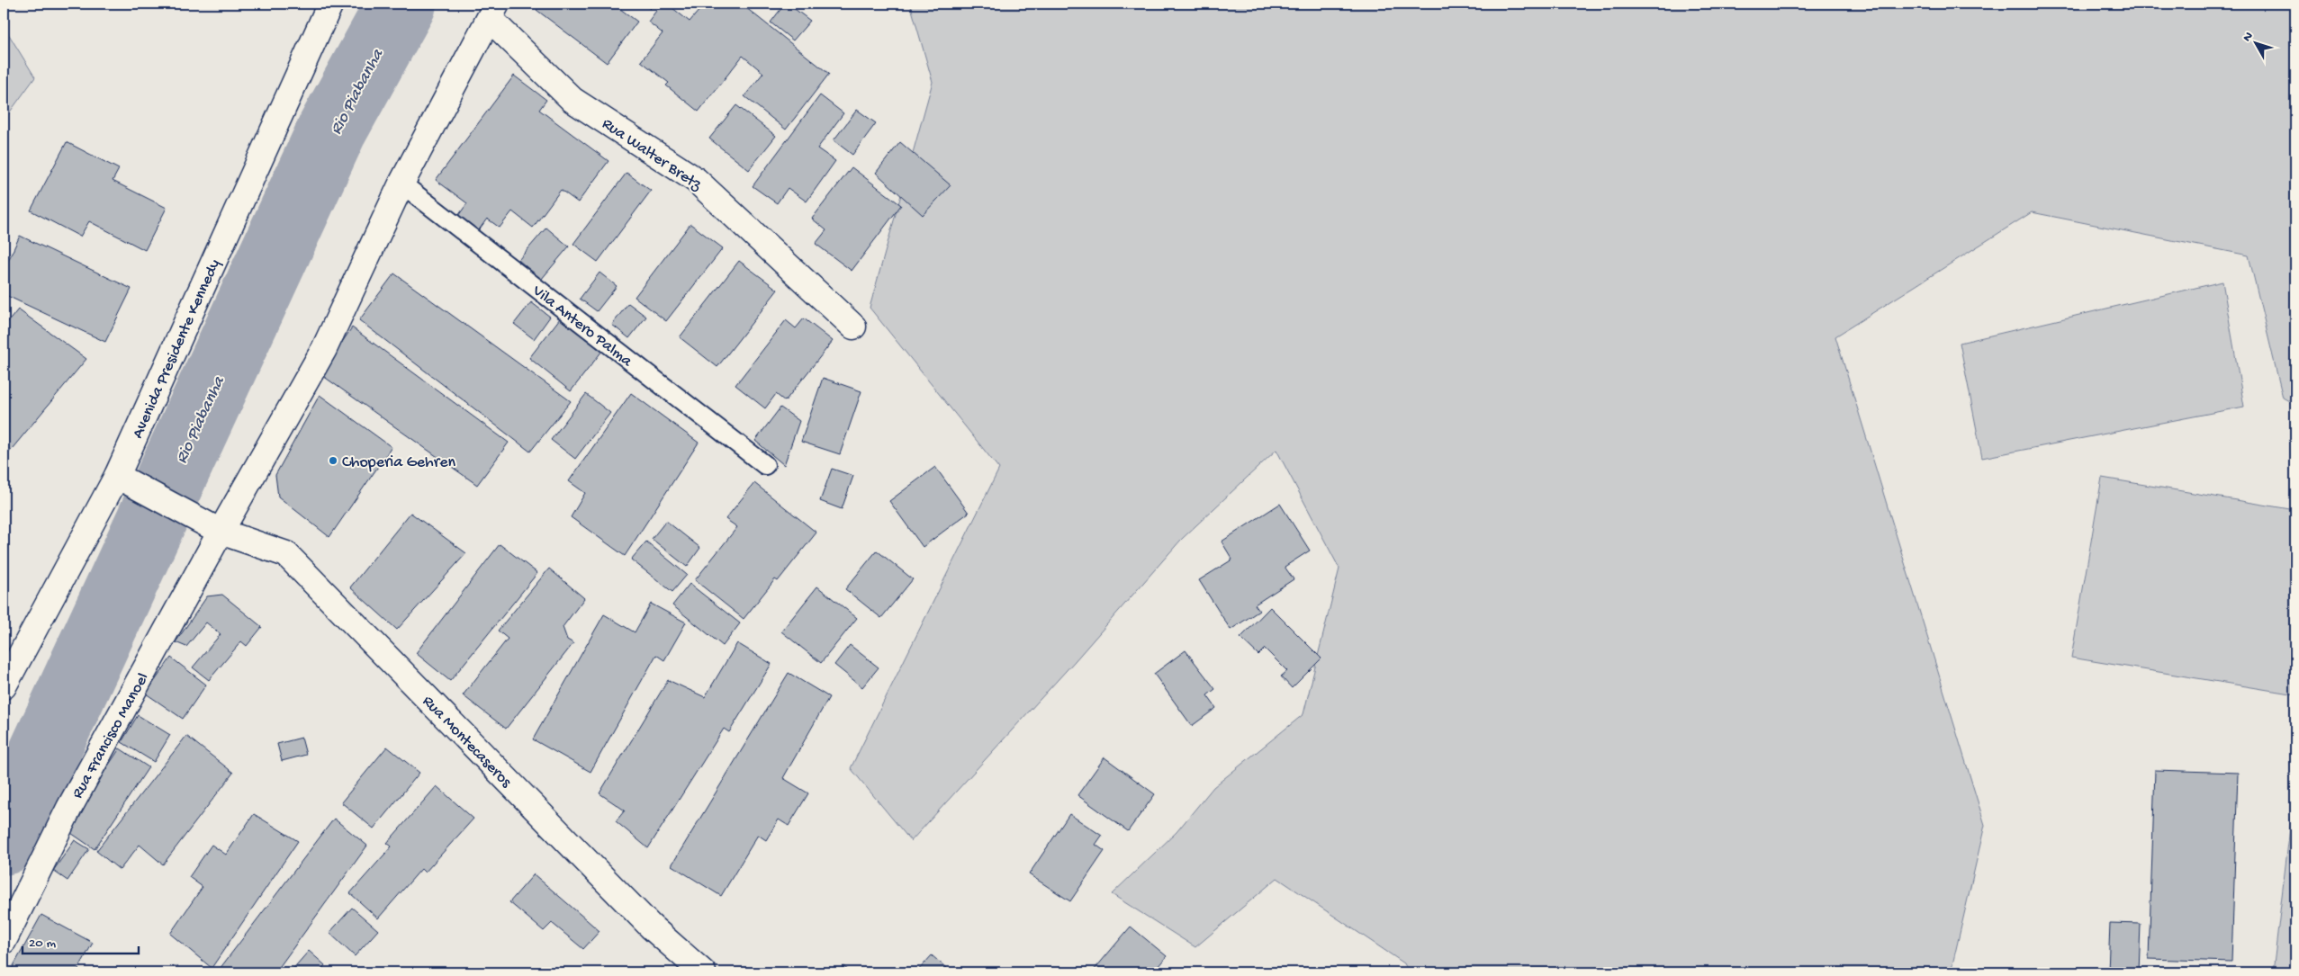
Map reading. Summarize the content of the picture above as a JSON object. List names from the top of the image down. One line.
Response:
{"streets":{"main road":["Rua Walter Bretz","Avenida Presidente Kennedy","Rua Francisco Manoel","Rua Montecaseros"],"lane":["Vila Antero Palma"]},"crossings":[["Avenida Presidente Kennedy","Rua Montecaseros"],["Rua Francisco Manoel","Rua Montecaseros"]],"water":["Rio Piabanha"],"places":["Choperia Gehren"],"scale_bar":"20 m","north":"top left"}
